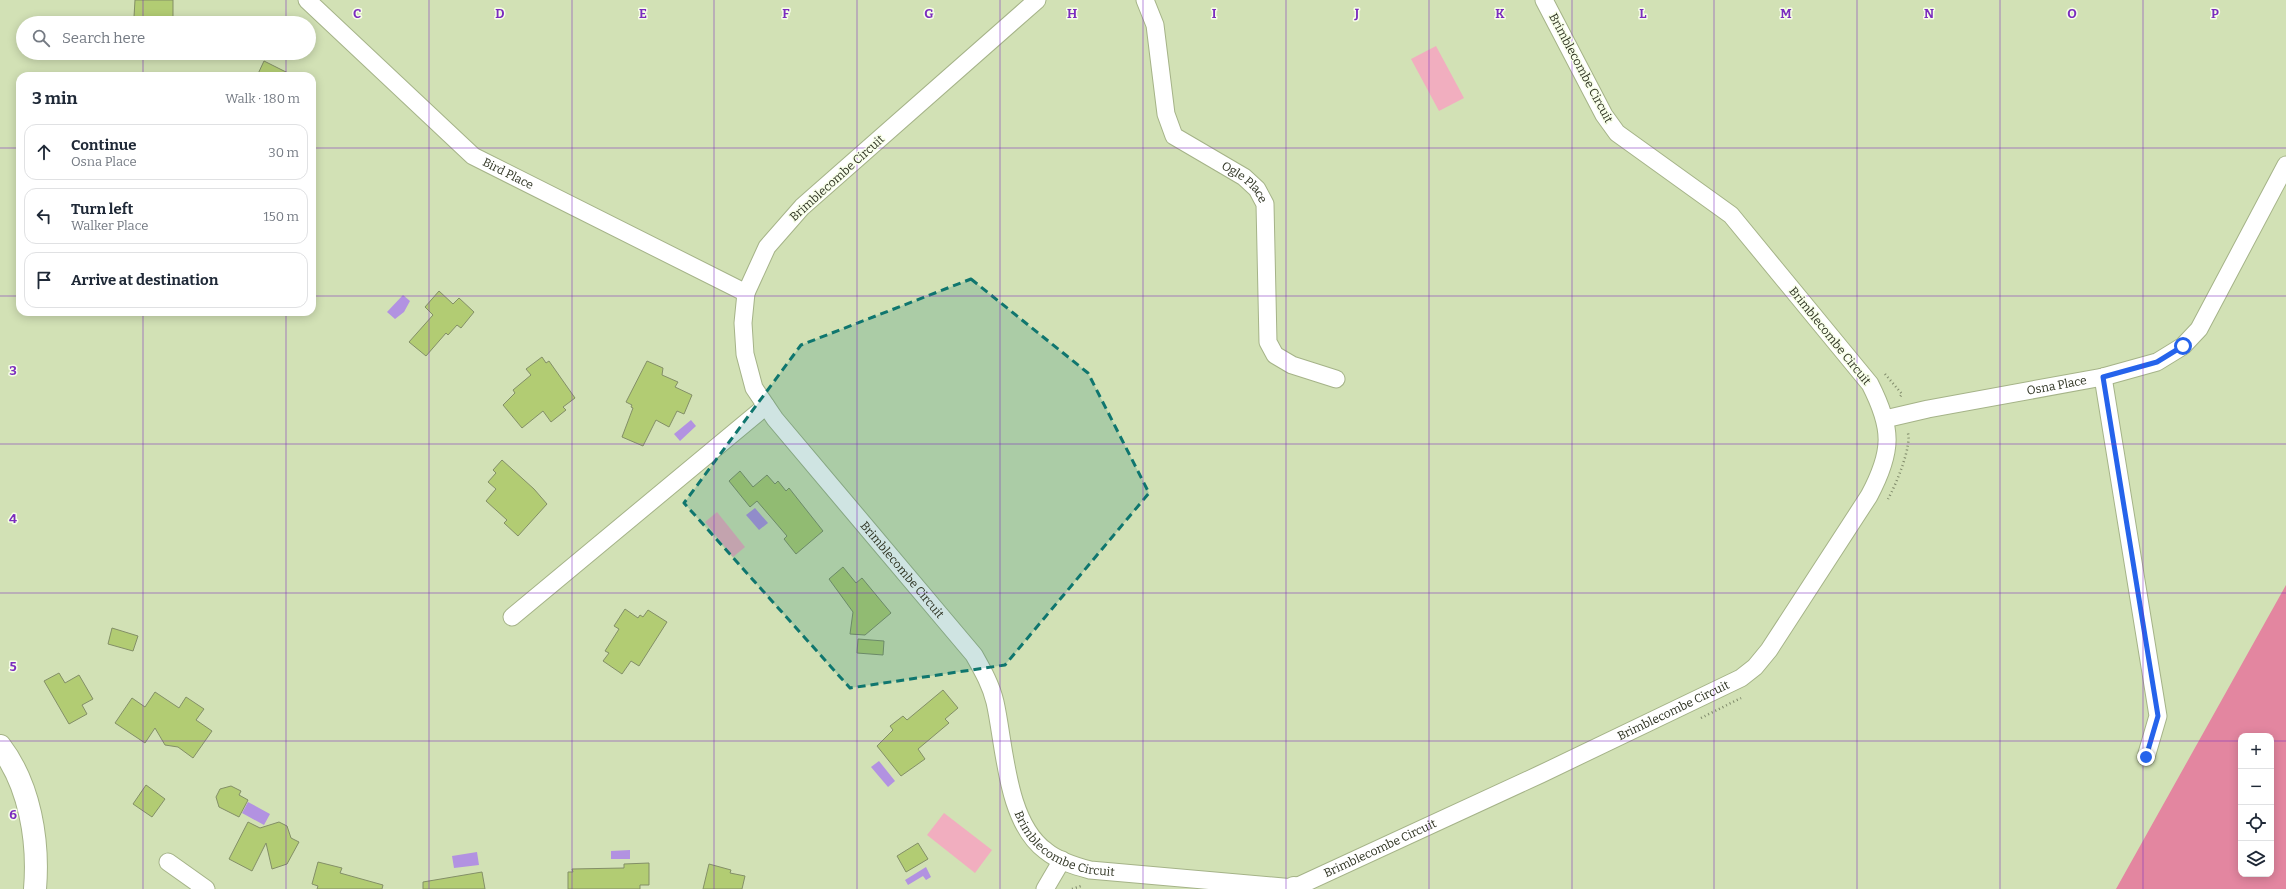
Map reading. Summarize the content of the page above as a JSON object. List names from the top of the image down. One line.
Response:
{"streets":{"street":["Brimblecombe Circuit","Bird Place","Ogle Place","Osna Place"]},"crossings":[["Brimblecombe Circuit","Bird Place"],["Brimblecombe Circuit","Osna Place"]],"page":{"search":"Search here","heading":["3 min","Walk · 180 m"],"list":[["Continue","Osna Place","30 m"],["Turn left","Walker Place","150 m"],"Arrive at destination"],"map_buttons":["+","−"]},"grid":{"columns":["C","D","E","F","G","H","I","J","K","L","M","N","O","P"],"rows":["3","4","5","6"]}}
